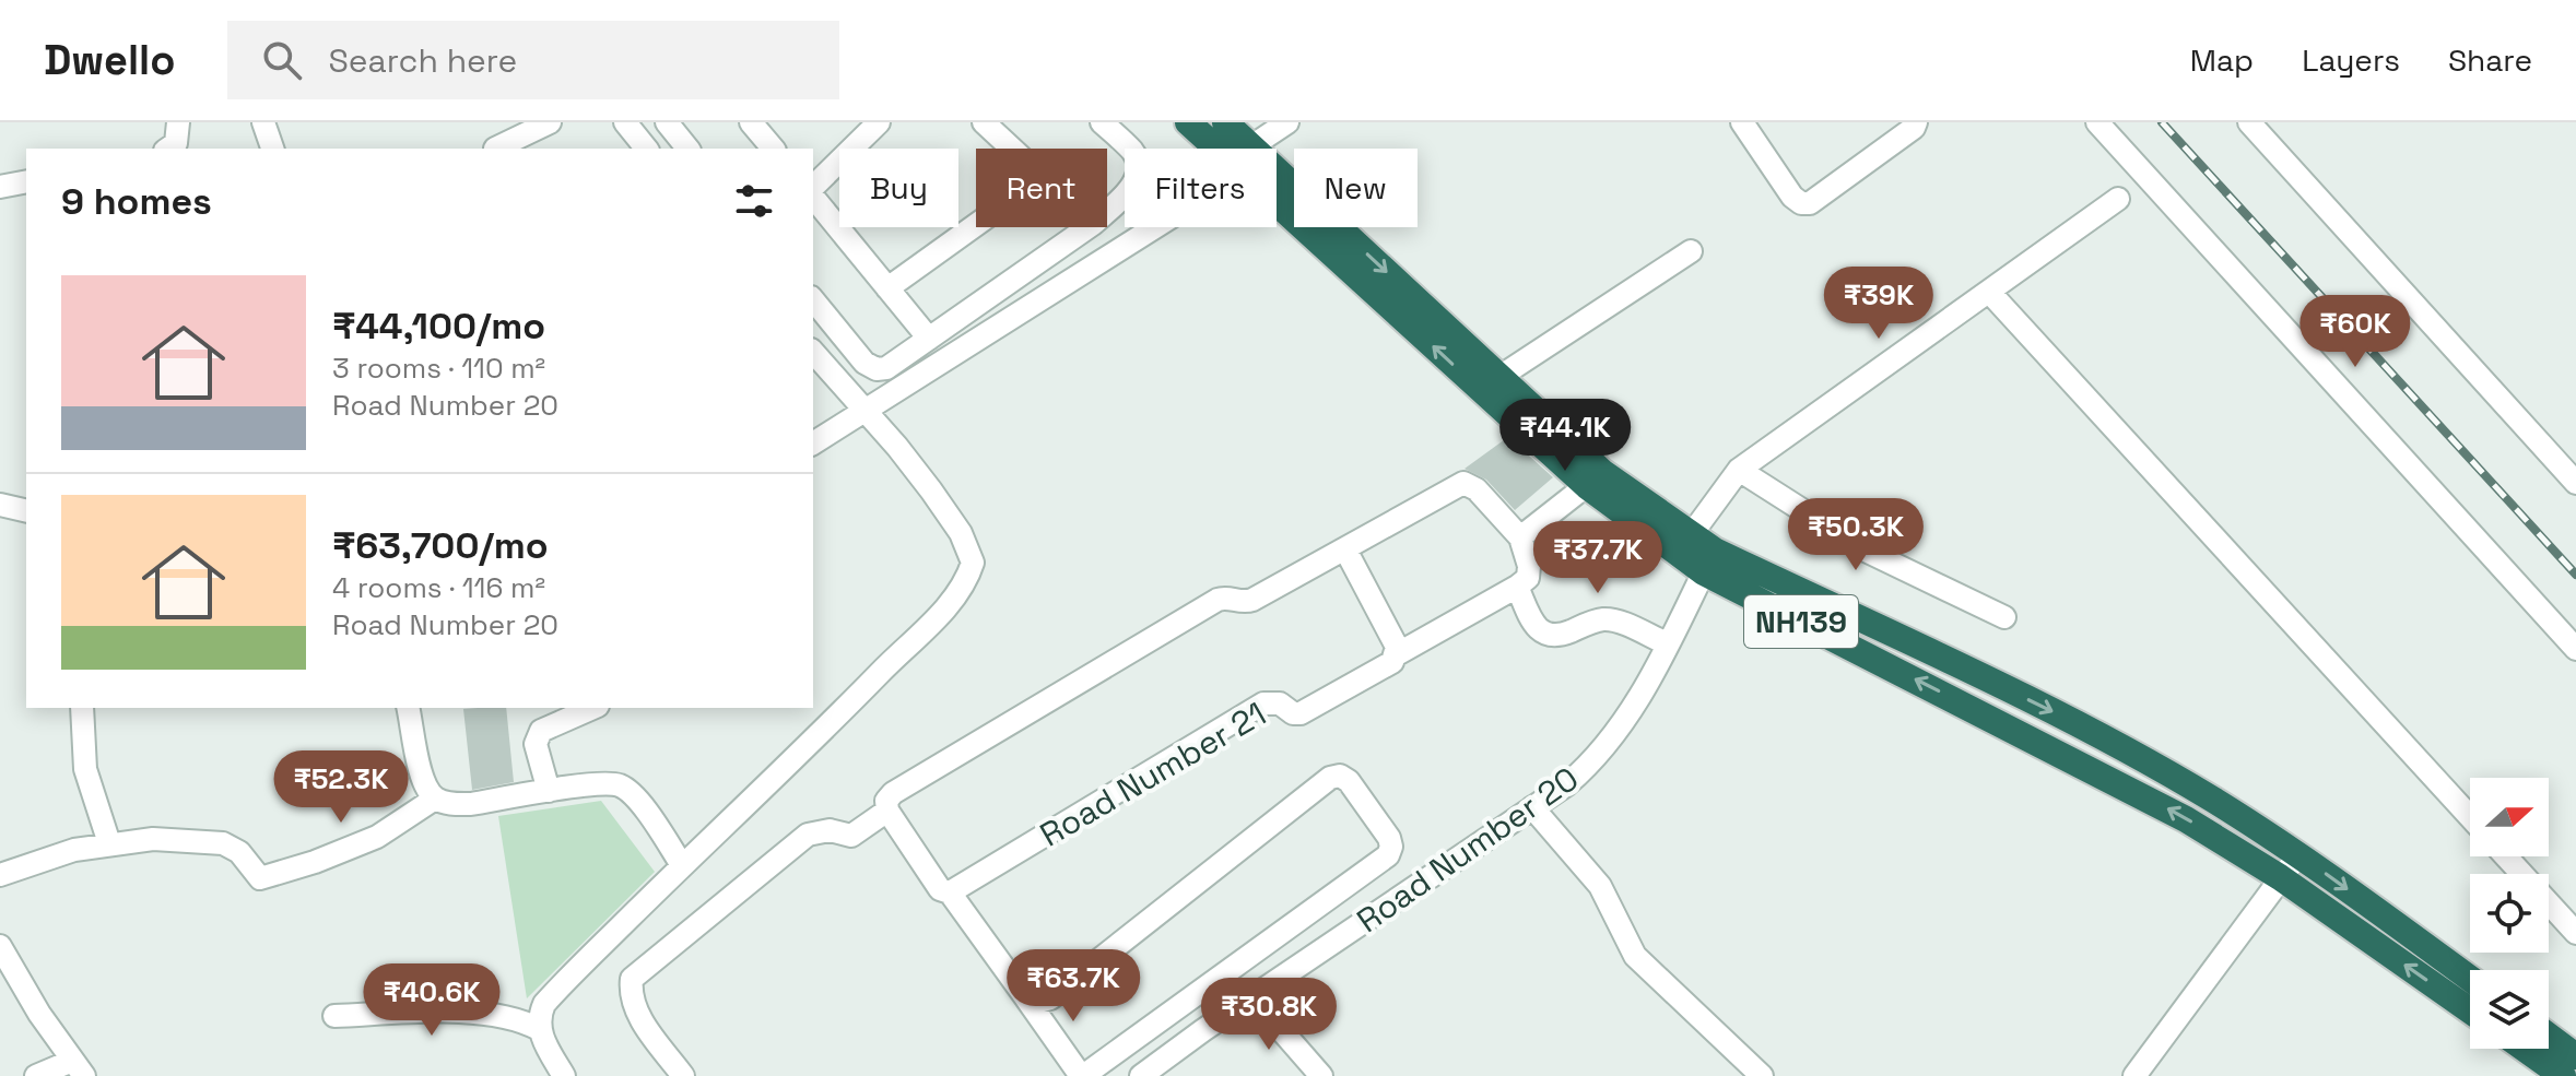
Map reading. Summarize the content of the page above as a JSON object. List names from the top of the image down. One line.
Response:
{"streets":{"highway":["NH139"],"street":["Road Number 21","Road Number 20"]},"crossings":[["NH139","Road Number 20"]],"north":"right","page":{"header":"Dwello","search":"Search here","nav":["Map","Layers","Share"],"chip":["Buy","Rent","Filters","New"],"heading":"9 homes","list":[{"name":"₹44,100/mo","note":"3 rooms · 110 m² · Road Number 20"},{"name":"₹63,700/mo","note":"4 rooms · 116 m² · Road Number 20"}],"price":["₹39K","₹60K","₹44.1K","₹50.3K","₹37.7K","₹52.3K","₹63.7K","₹40.6K","₹30.8K"]}}
